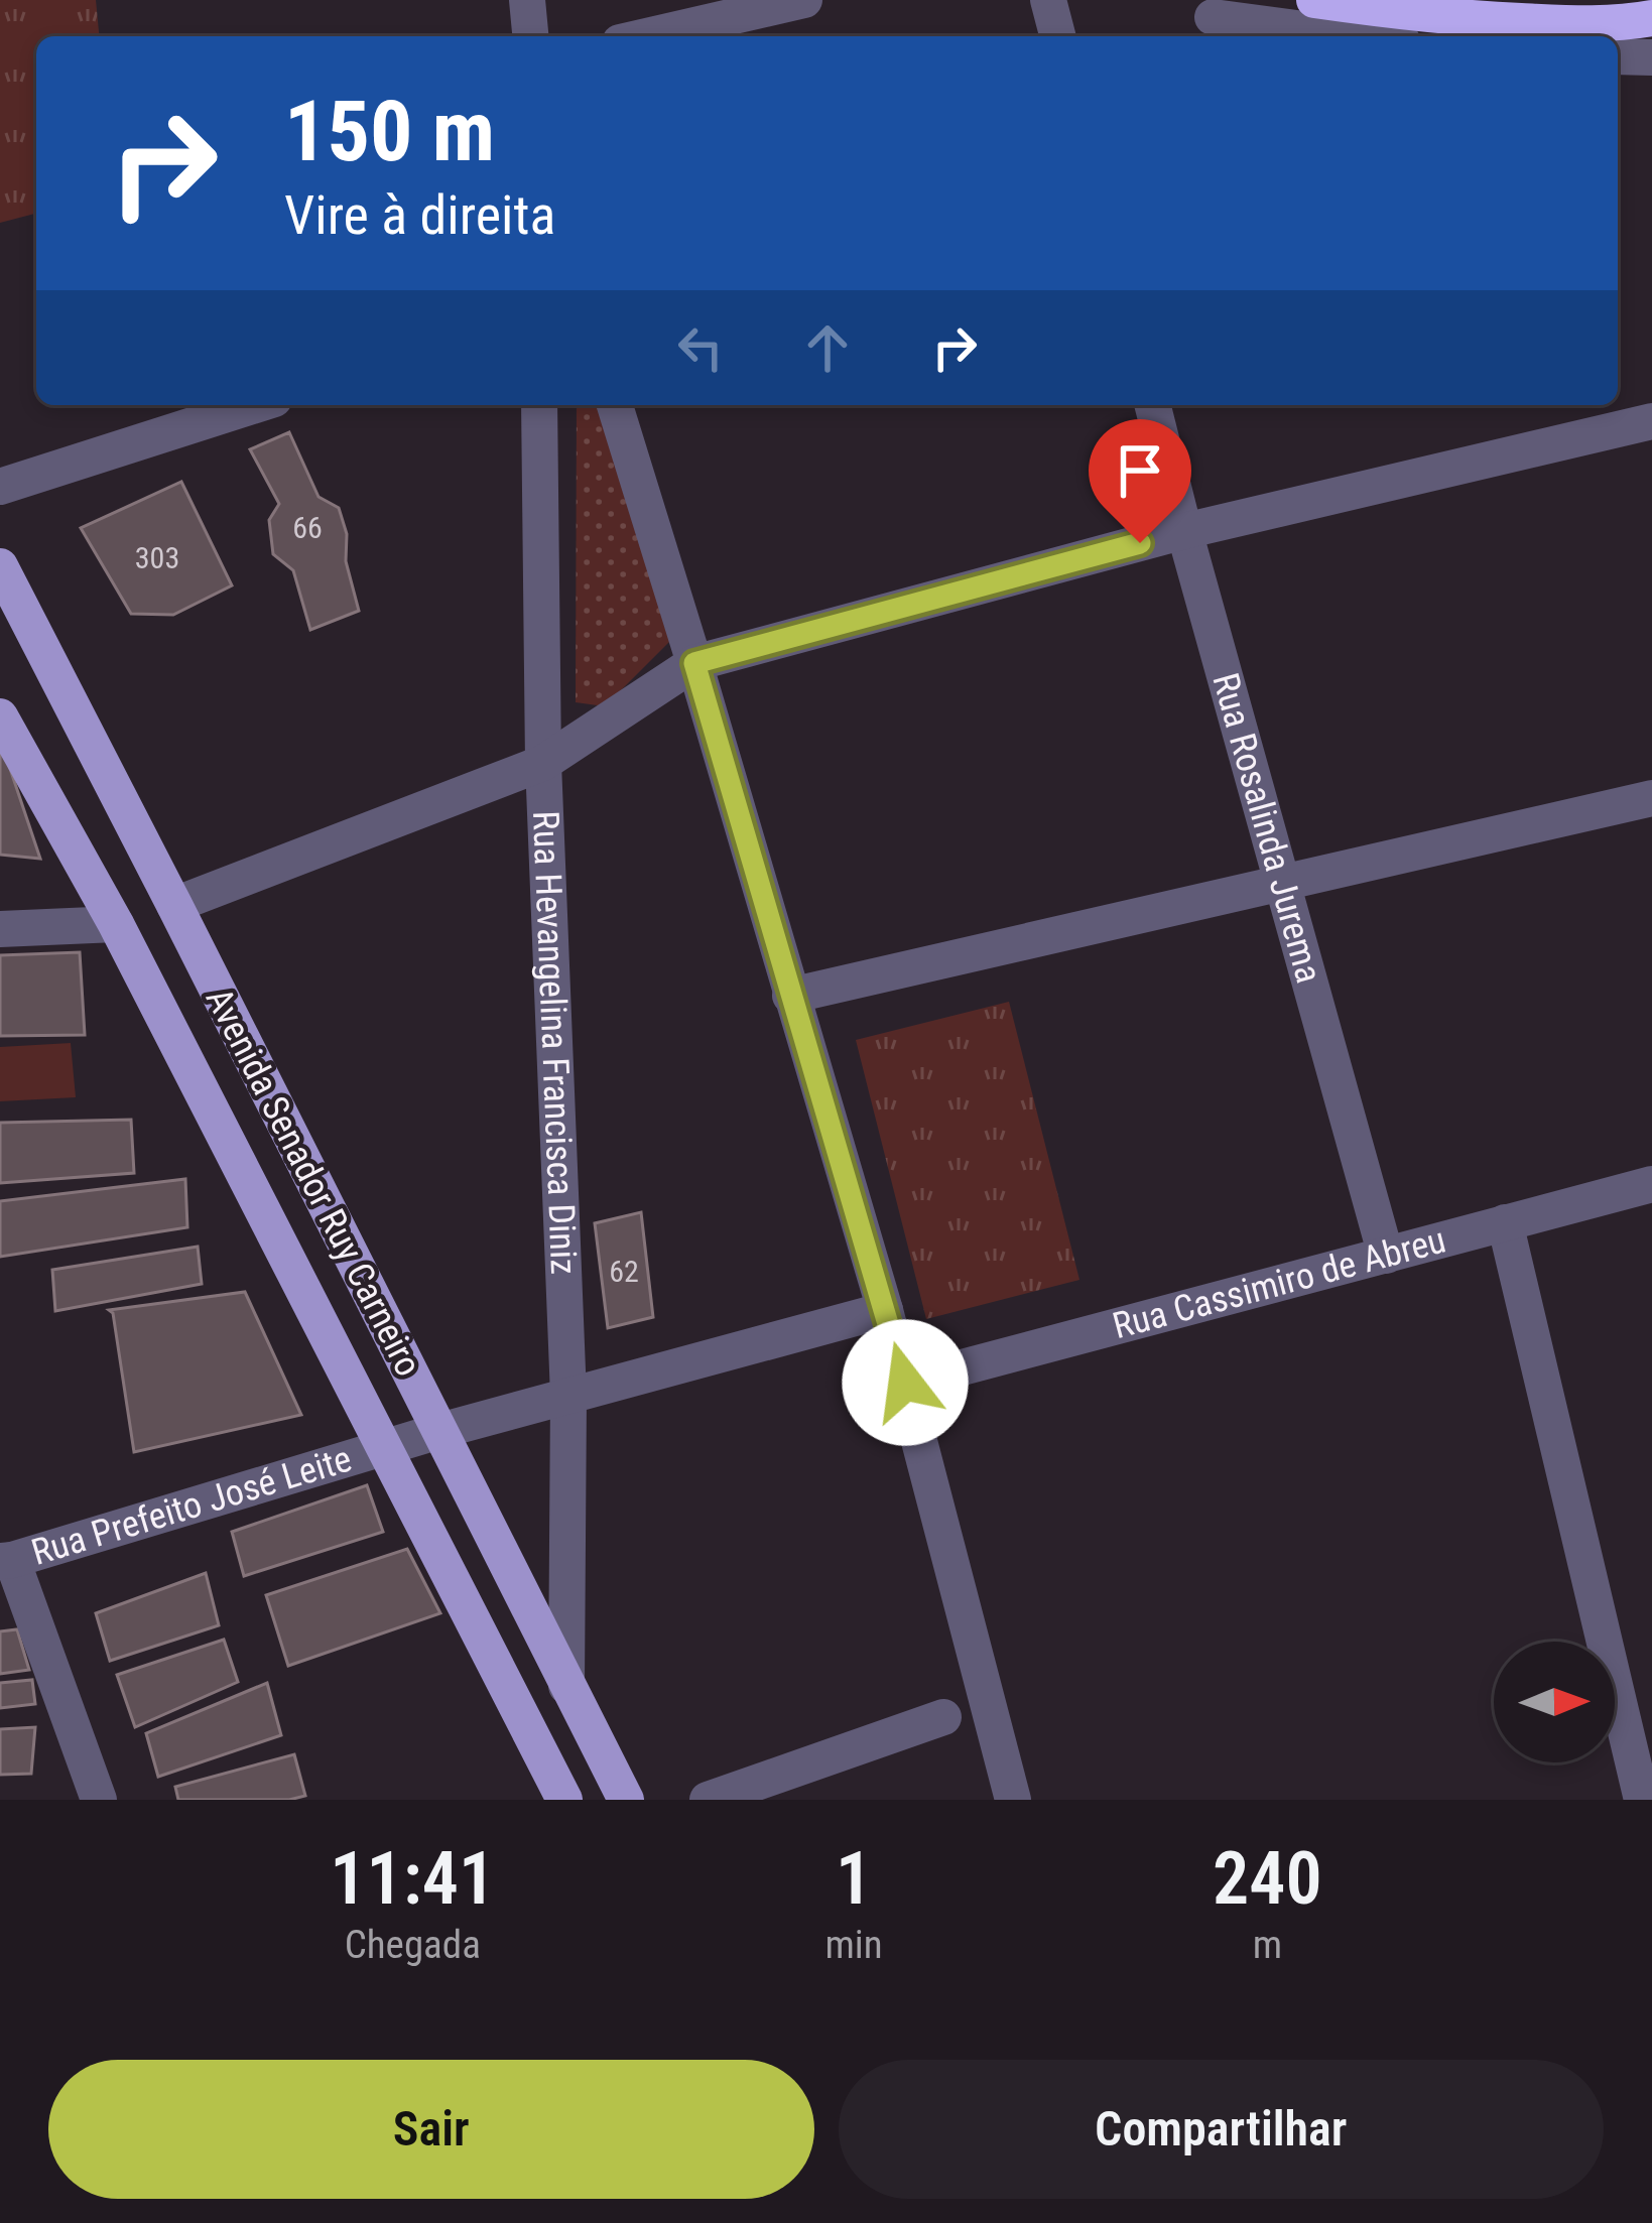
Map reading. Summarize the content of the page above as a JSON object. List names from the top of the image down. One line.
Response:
{"streets":{"main road":["Avenida Senador Ruy Carneiro"],"street":["Rua Rosalinda Jurema","Rua Hevangelina Francisca Diniz","Rua Cassimiro de Abreu","Rua Prefeito José Leite"]},"crossings":[["Rua Rosalinda Jurema","Rua Cassimiro de Abreu"],["Rua Hevangelina Francisca Diniz","Avenida Senador Ruy Carneiro"],["Avenida Senador Ruy Carneiro","Rua Prefeito José Leite"]],"house_numbers":["66","303","62"],"north":"right","page":{"turn":["150 m","Vire à direita"],"eta":["11:41","Chegada","1","min","240","m"],"buttons":["Sair","Compartilhar"]}}
